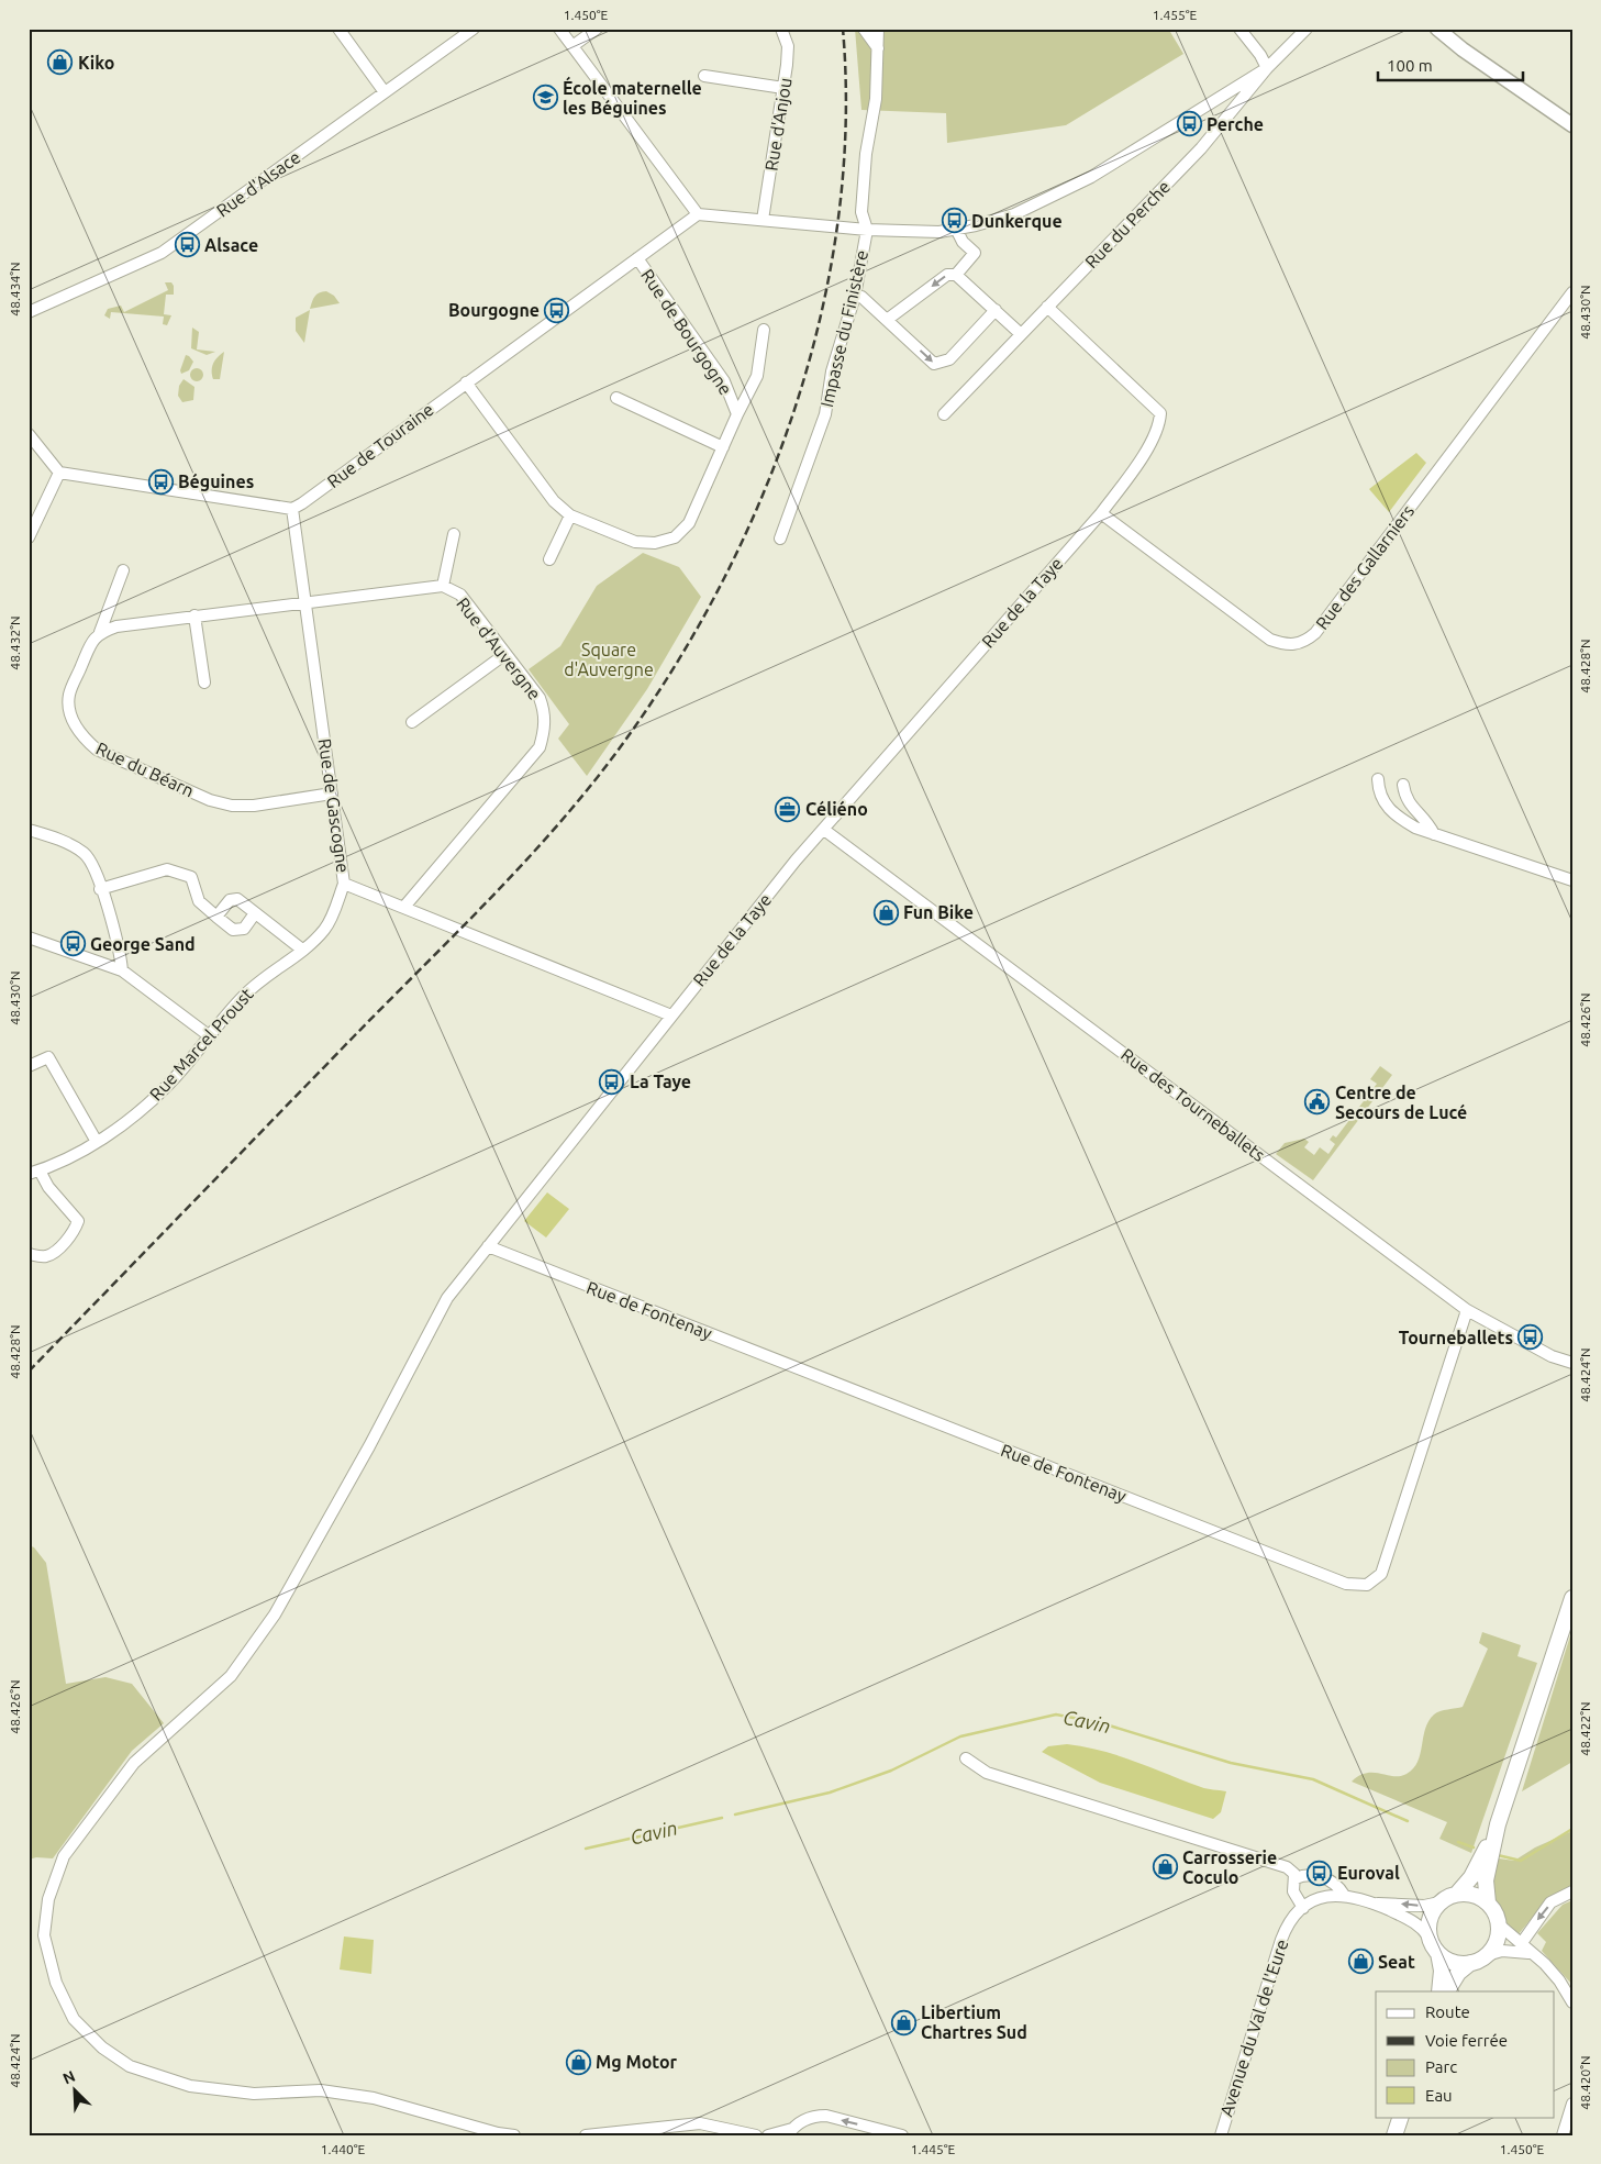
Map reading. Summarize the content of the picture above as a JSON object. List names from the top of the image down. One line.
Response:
{"streets":{"street":["Rue d'Anjou","Rue d'Alsace","Rue du Perche","Impasse du Finistère","Rue de Bourgogne","Rue de Touraine","Rue des Gallarniers","Rue de la Taye","Rue d'Auvergne","Rue du Béarn","Rue de Gascogne","Rue Marcel Proust","Rue des Tourneballets","Rue de Fontenay","Avenue du Val de l'Eure"]},"crossings":[["Rue du Perche","Rue de la Taye"],["Rue de Bourgogne","Rue de Touraine"],["Rue de Touraine","Rue de Gascogne"],["Rue des Gallarniers","Rue de la Taye"],["Rue de la Taye","Rue de Gascogne"],["Rue de la Taye","Rue des Tourneballets"],["Rue de la Taye","Rue de Fontenay"],["Rue d'Auvergne","Rue de Gascogne"],["Rue du Béarn","Rue de Gascogne"],["Rue de Gascogne","Rue Marcel Proust"],["Rue des Tourneballets","Rue de Fontenay"]],"water":["Cavin"],"parks":["Square d'Auvergne"],"places":{"shop":["Kiko","Fun Bike","Carrosserie Coculo","Seat","Libertium Chartres Sud","Mg Motor"],"school or university":["École maternelle les Béguines"],"bus stop":["Perche","Dunkerque","Alsace","Bourgogne","Béguines","George Sand","La Taye","Tourneballets","Euroval"],"office":["Céliéno"],"public building":["Centre de Secours de Lucé"]},"legend":["Route","Voie ferrée","Parc","Eau"],"scale_bar":"100 m","north":"top left","coordinates":["1.450°E","1.455°E","48.434°N","48.430°N","48.432°N","48.428°N","48.426°N","48.424°N","48.422°N","48.420°N","1.440°E","1.445°E"]}
